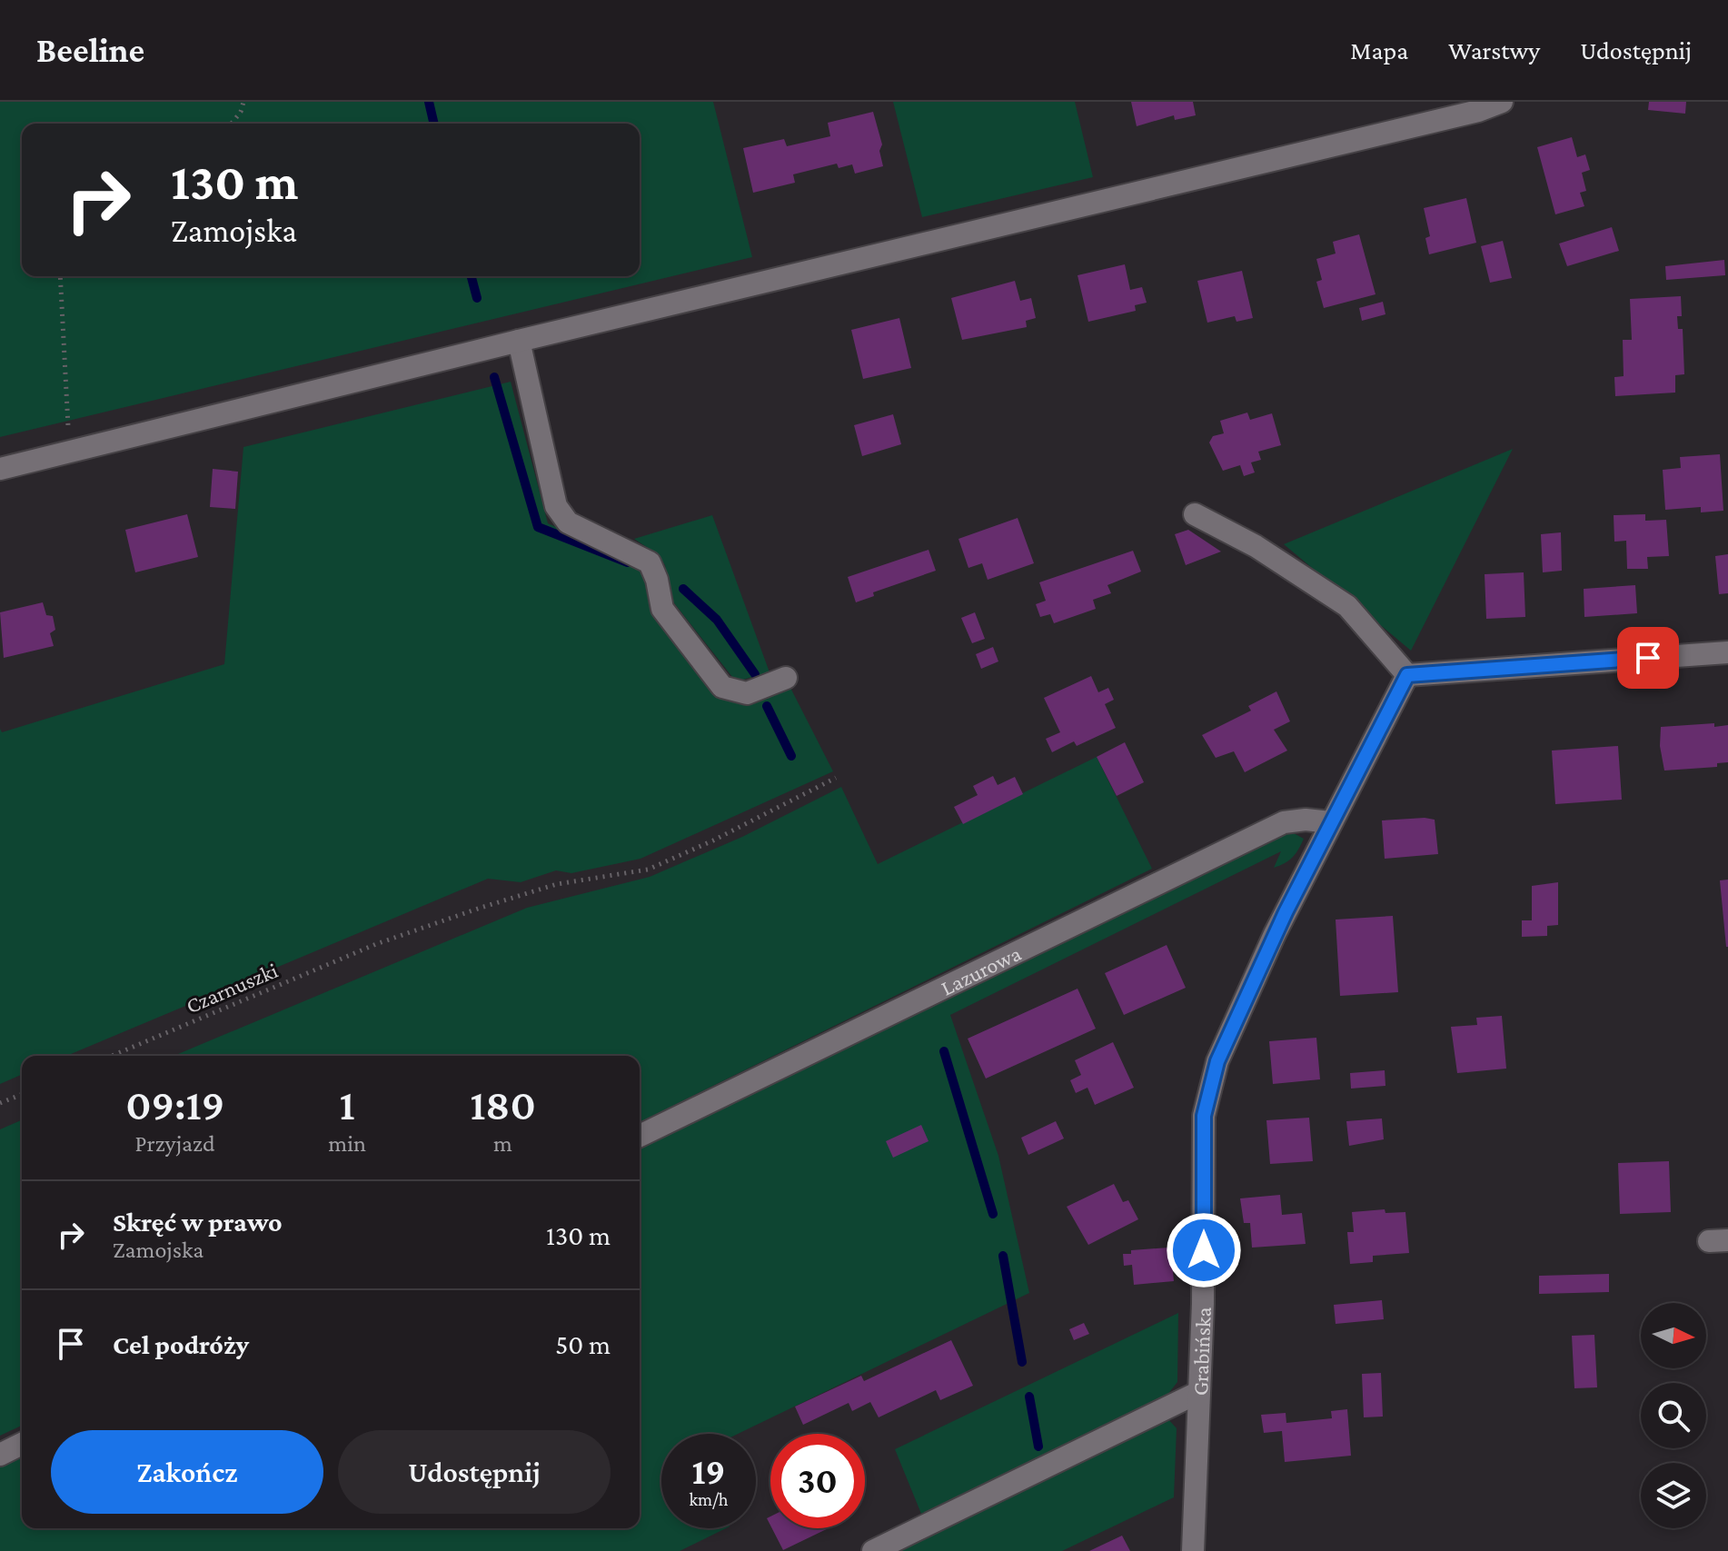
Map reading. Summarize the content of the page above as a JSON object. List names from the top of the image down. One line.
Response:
{"streets":{"street":["Lazurowa","Grabińska"],"path":["Czarnuszki"]},"crossings":[["Lazurowa","Grabińska"]],"north":"right","page":{"header":"Beeline","nav":["Mapa","Warstwy","Udostępnij"],"turn":["130 m","Zamojska"],"eta":["09:19","Przyjazd","1","min","180","m"],"list":[{"name":"Skręć w prawo","note":"Zamojska","value":"130 m"},{"name":"Cel podróży","value":"50 m"}],"buttons":["Zakończ","Udostępnij"],"speed":"19 km/h","limit":"30"}}
